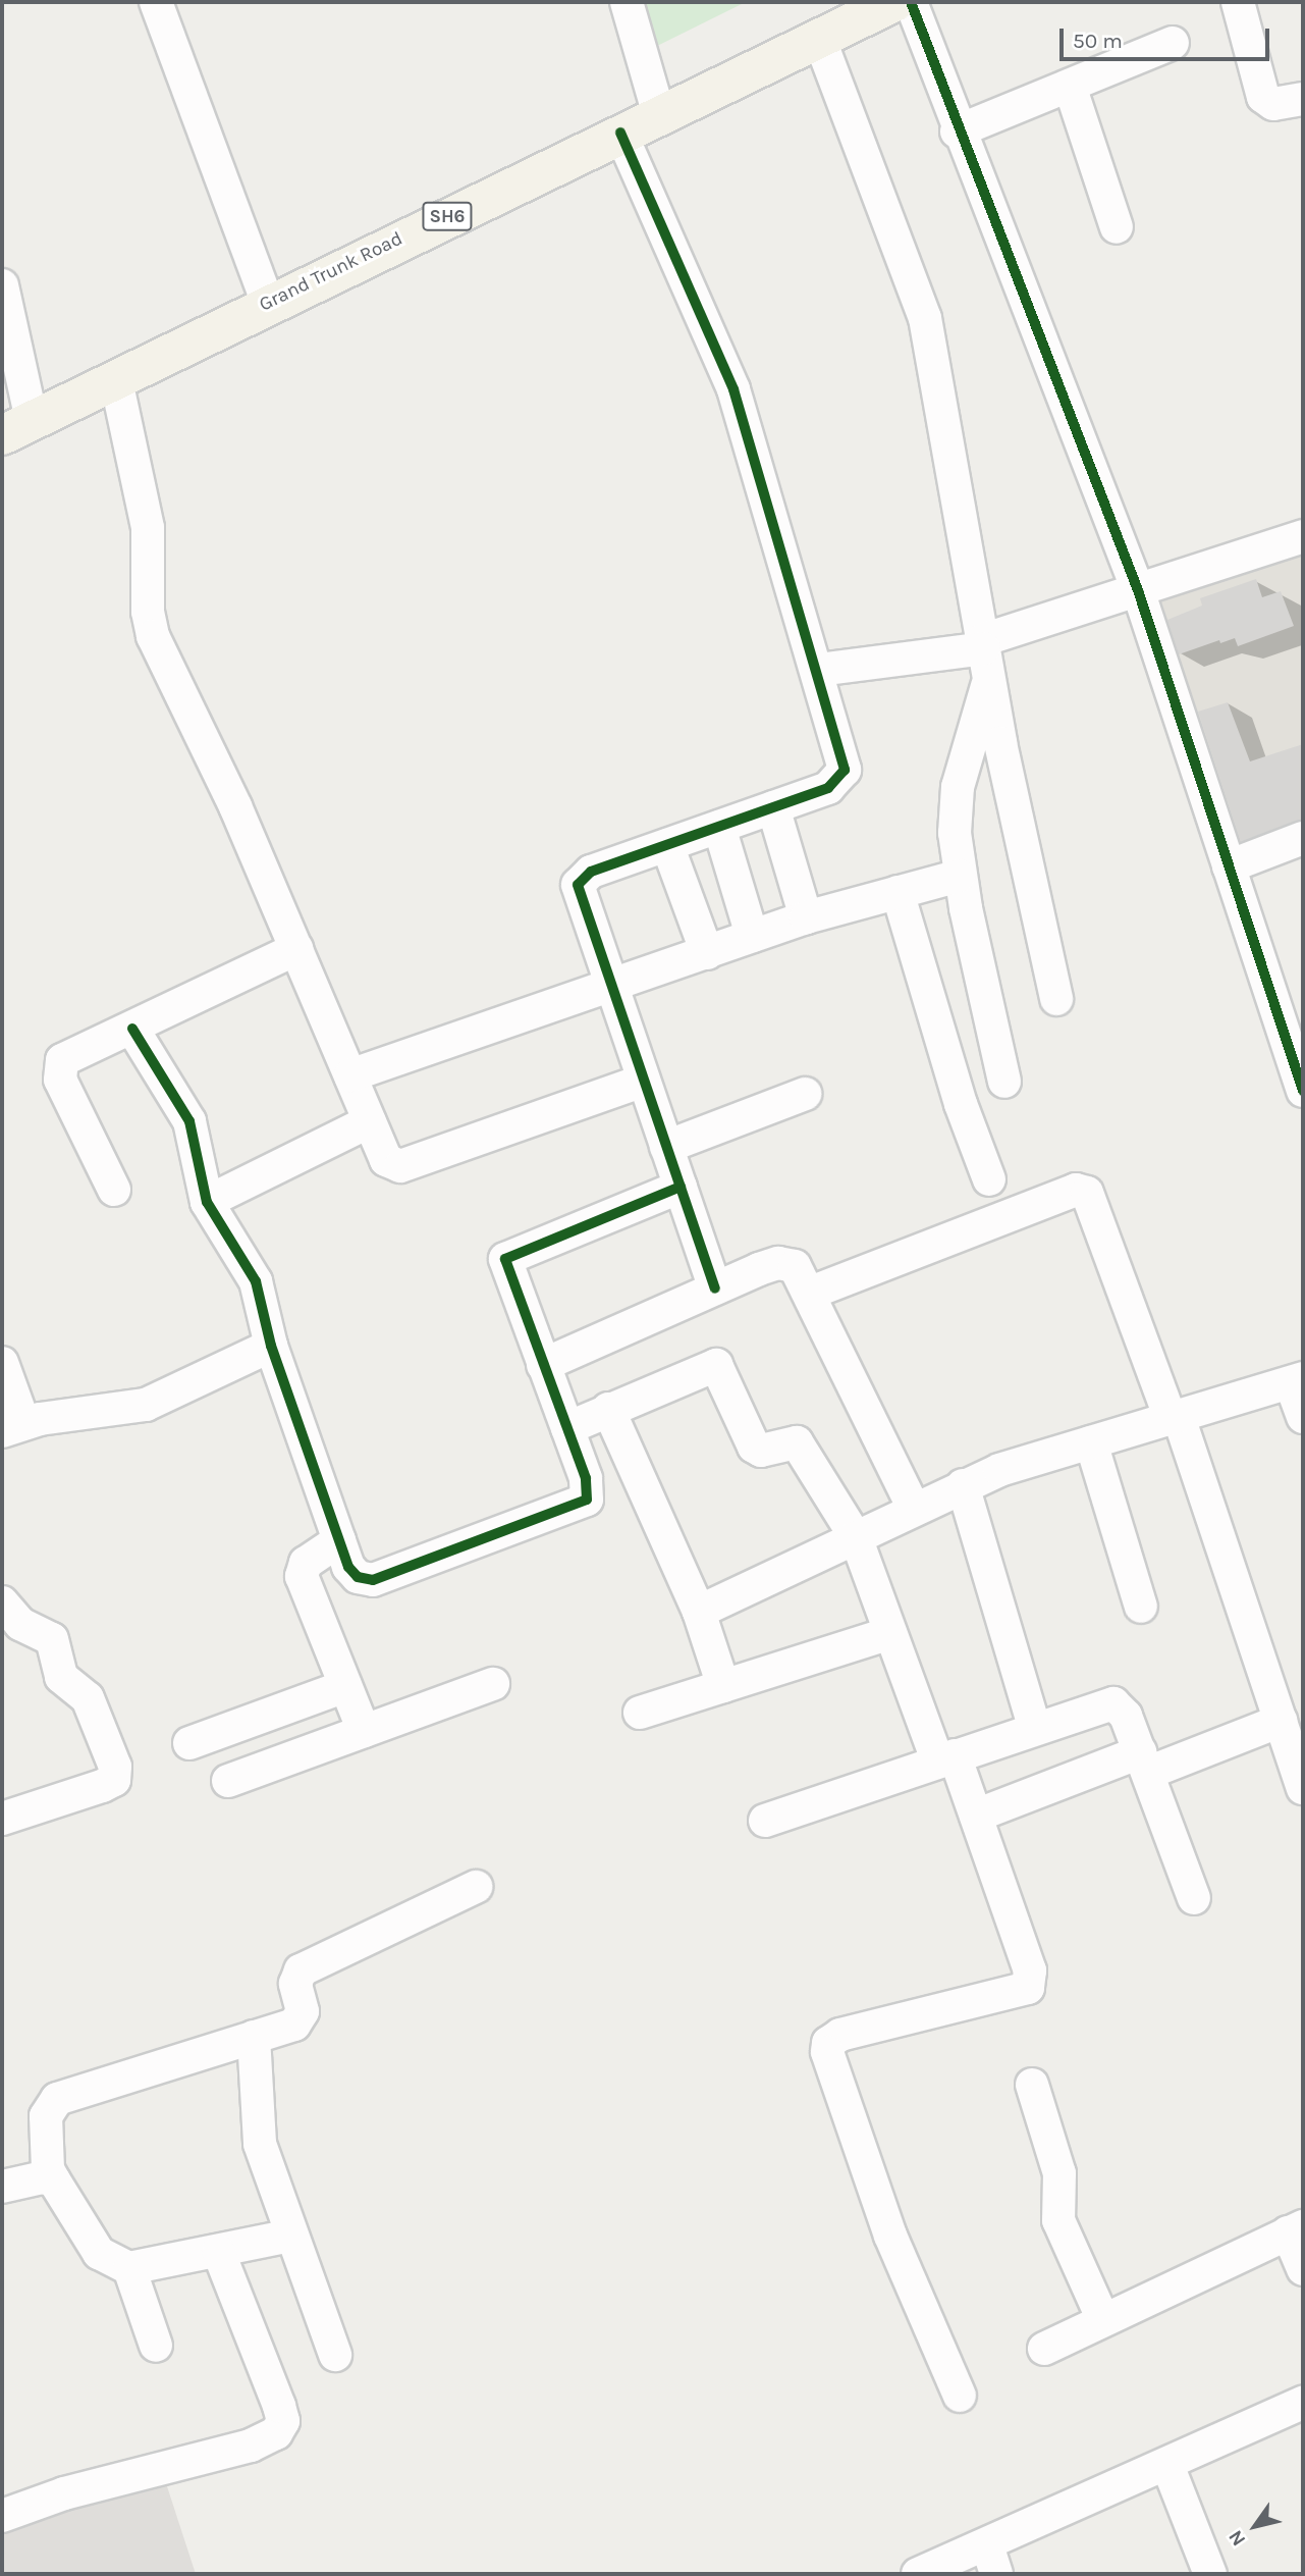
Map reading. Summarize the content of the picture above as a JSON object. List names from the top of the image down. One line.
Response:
{"streets":{"main road":["SH6","Grand Trunk Road"]},"scale_bar":"50 m","north":"bottom left"}
